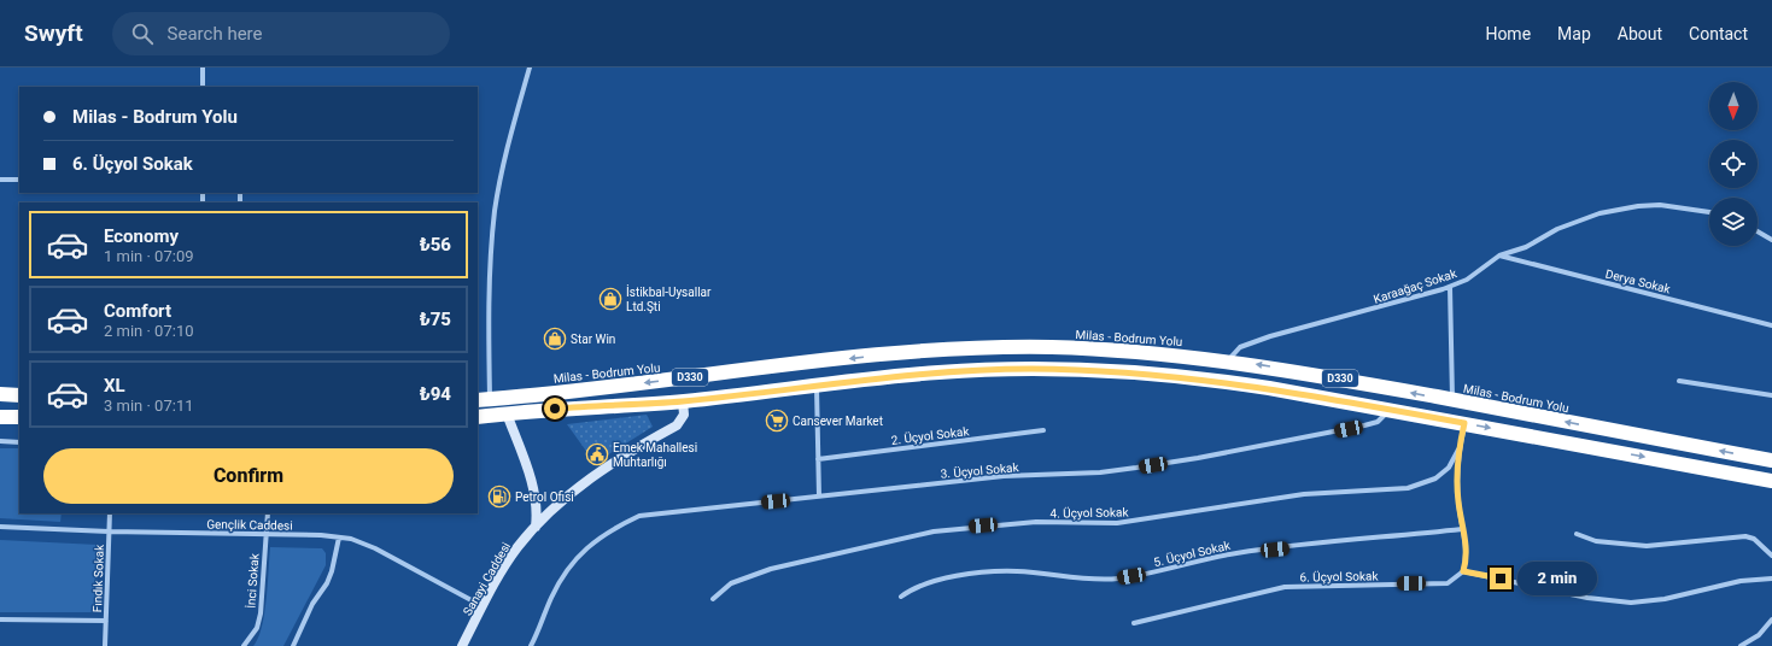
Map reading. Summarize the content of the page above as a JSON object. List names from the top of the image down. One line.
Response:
{"streets":{"highway":["Milas - Bodrum Yolu","D330"],"street":["Derya Sokak","Karaağaç Sokak","2. Üçyol Sokak","3. Üçyol Sokak","4. Üçyol Sokak","Gençlik Caddesi","5. Üçyol Sokak","6. Üçyol Sokak","Fındık Sokak","Sanayi Caddesi","İnci Sokak"]},"crossings":[["Derya Sokak","Karaağaç Sokak"],["Karaağaç Sokak","Milas - Bodrum Yolu"],["D330","3. Üçyol Sokak"],["D330","Sanayi Caddesi"],["Gençlik Caddesi","Fındık Sokak"],["Gençlik Caddesi","Sanayi Caddesi"],["Gençlik Caddesi","İnci Sokak"]],"places":{"shop":["İstikbal-Uysallar Ltd.Şti","Star Win"],"supermarket":["Cansever Market"],"public building":["Emek Mahallesi Muhtarlığı"],"fuel station":["Petrol Ofisi"]},"north":"bottom","page":{"header":"Swyft","search":"Search here","nav":["Home","Map","About","Contact"],"banner":["Milas - Bodrum Yolu","6. Üçyol Sokak"],"list":[{"name":"Economy","note":"1 min · 07:09","value":"₺56"},{"name":"Comfort","note":"2 min · 07:10","value":"₺75"},{"name":"XL","note":"3 min · 07:11","value":"₺94"}],"buttons":"Confirm","bubble":"2 min"}}
